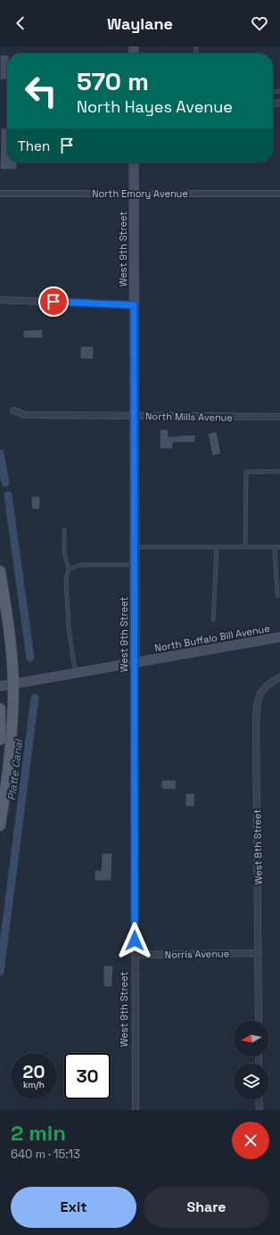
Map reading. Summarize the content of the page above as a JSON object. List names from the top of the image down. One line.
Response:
{"streets":{"street":["North Emory Avenue","West 9th Street","North Mills Avenue","North Buffalo Bill Avenue","West 8th Street","Norris Avenue"]},"crossings":[["North Emory Avenue","West 9th Street"],["West 9th Street","North Mills Avenue"],["West 9th Street","North Buffalo Bill Avenue"],["West 9th Street","Norris Avenue"],["West 8th Street","Norris Avenue"]],"water":["Platte Canal"],"north":"left","page":{"header":"Waylane","turn":["570 m","North Hayes Avenue"],"then":"Then","speed":"20 km/h","limit":"30","heading":["2 min","640 m · 15:13"],"buttons":["Exit","Share"]}}
